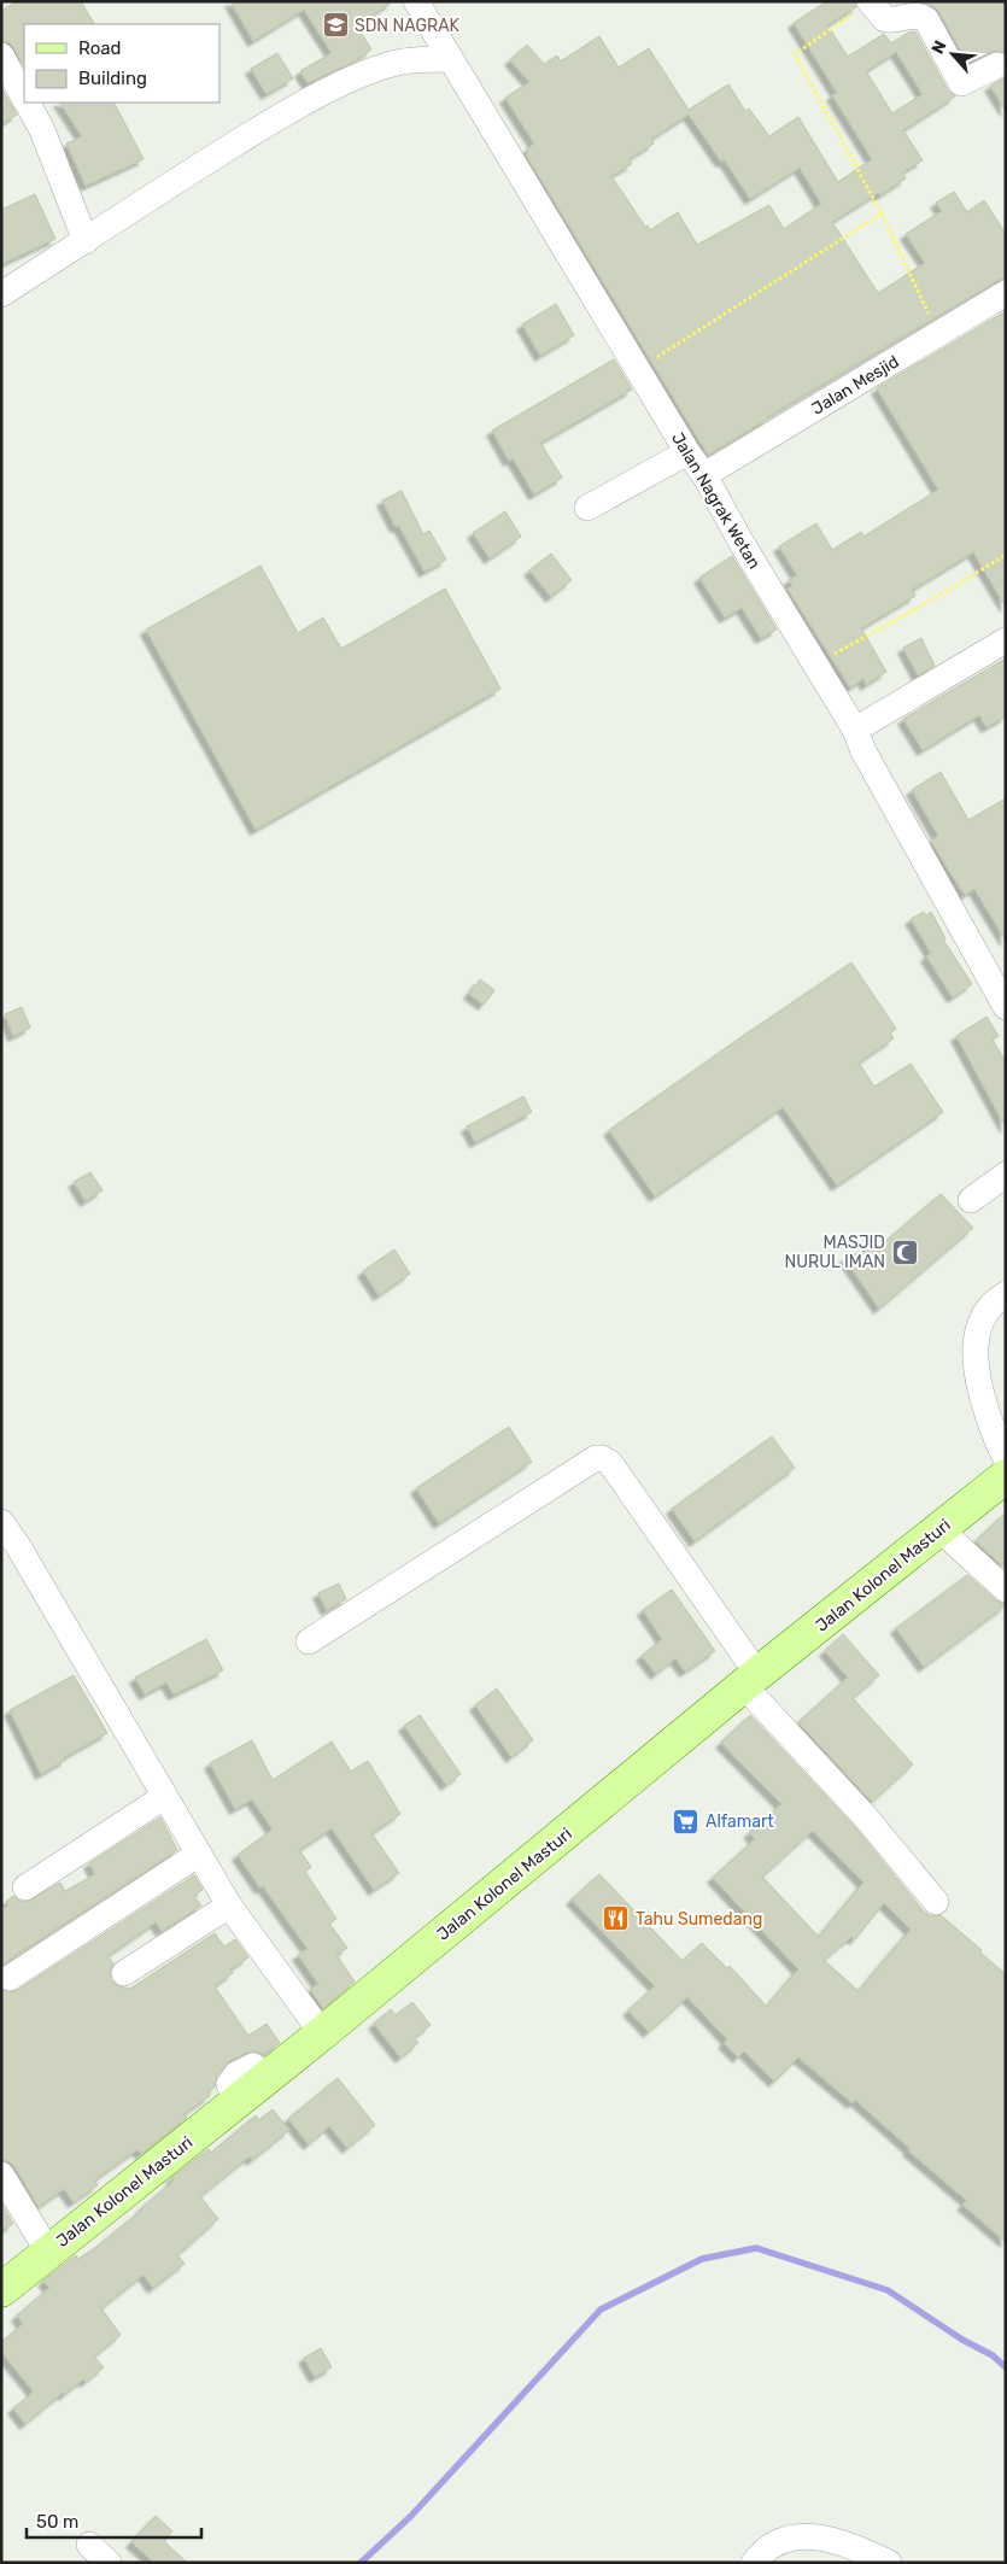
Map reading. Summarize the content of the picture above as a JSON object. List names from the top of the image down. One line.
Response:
{"streets":{"main road":["Jalan Kolonel Masturi"],"street":["Jalan Mesjid","Jalan Nagrak Wetan"]},"crossings":[["Jalan Mesjid","Jalan Nagrak Wetan"]],"places":{"school or university":["SDN NAGRAK"],"mosque":["MASJID NURUL IMAN"],"supermarket":["Alfamart"],"restaurant":["Tahu Sumedang"]},"legend":["Road","Building"],"scale_bar":"50 m","north":"top left"}
